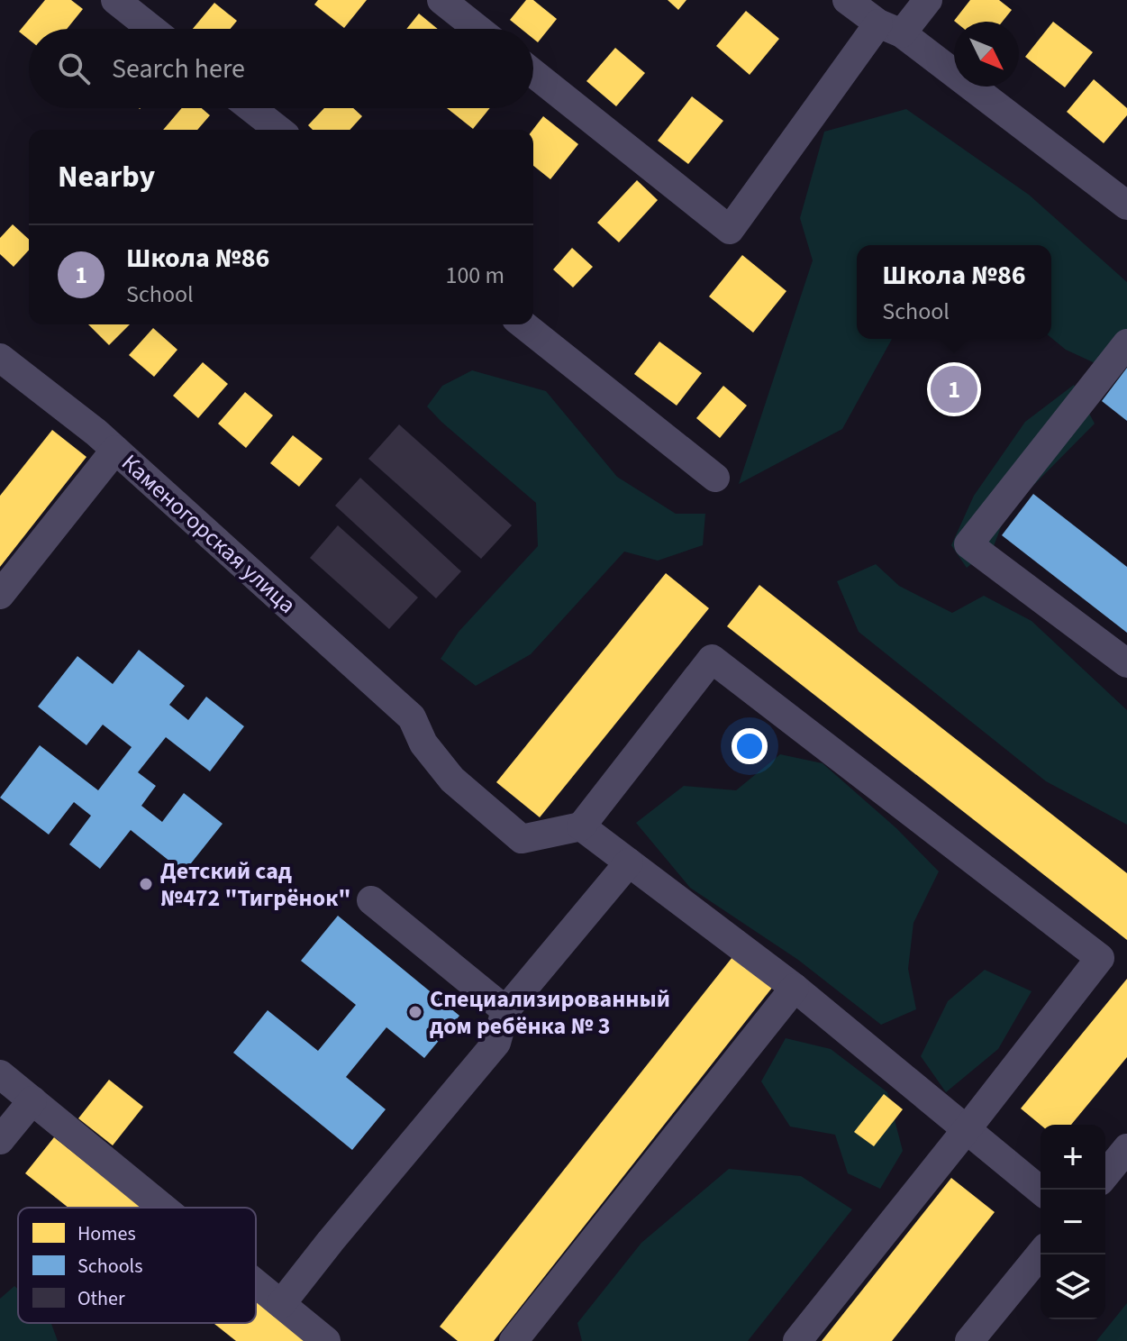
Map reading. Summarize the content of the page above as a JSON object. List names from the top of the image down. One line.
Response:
{"streets":{"street":["Каменогорская улица"]},"places":["Детский сад №472 \"Тигрёнок\"","Специализированный дом ребёнка № 3"],"legend":["Homes","Schools","Other"],"north":"bottom right","page":{"search":"Search here","heading":"Nearby","list":[{"mark":"1","name":"Школа №86","note":"School","value":"100 m"}],"popup":["Школа №86","School"],"pins":"1","map_buttons":["+","−"]}}
